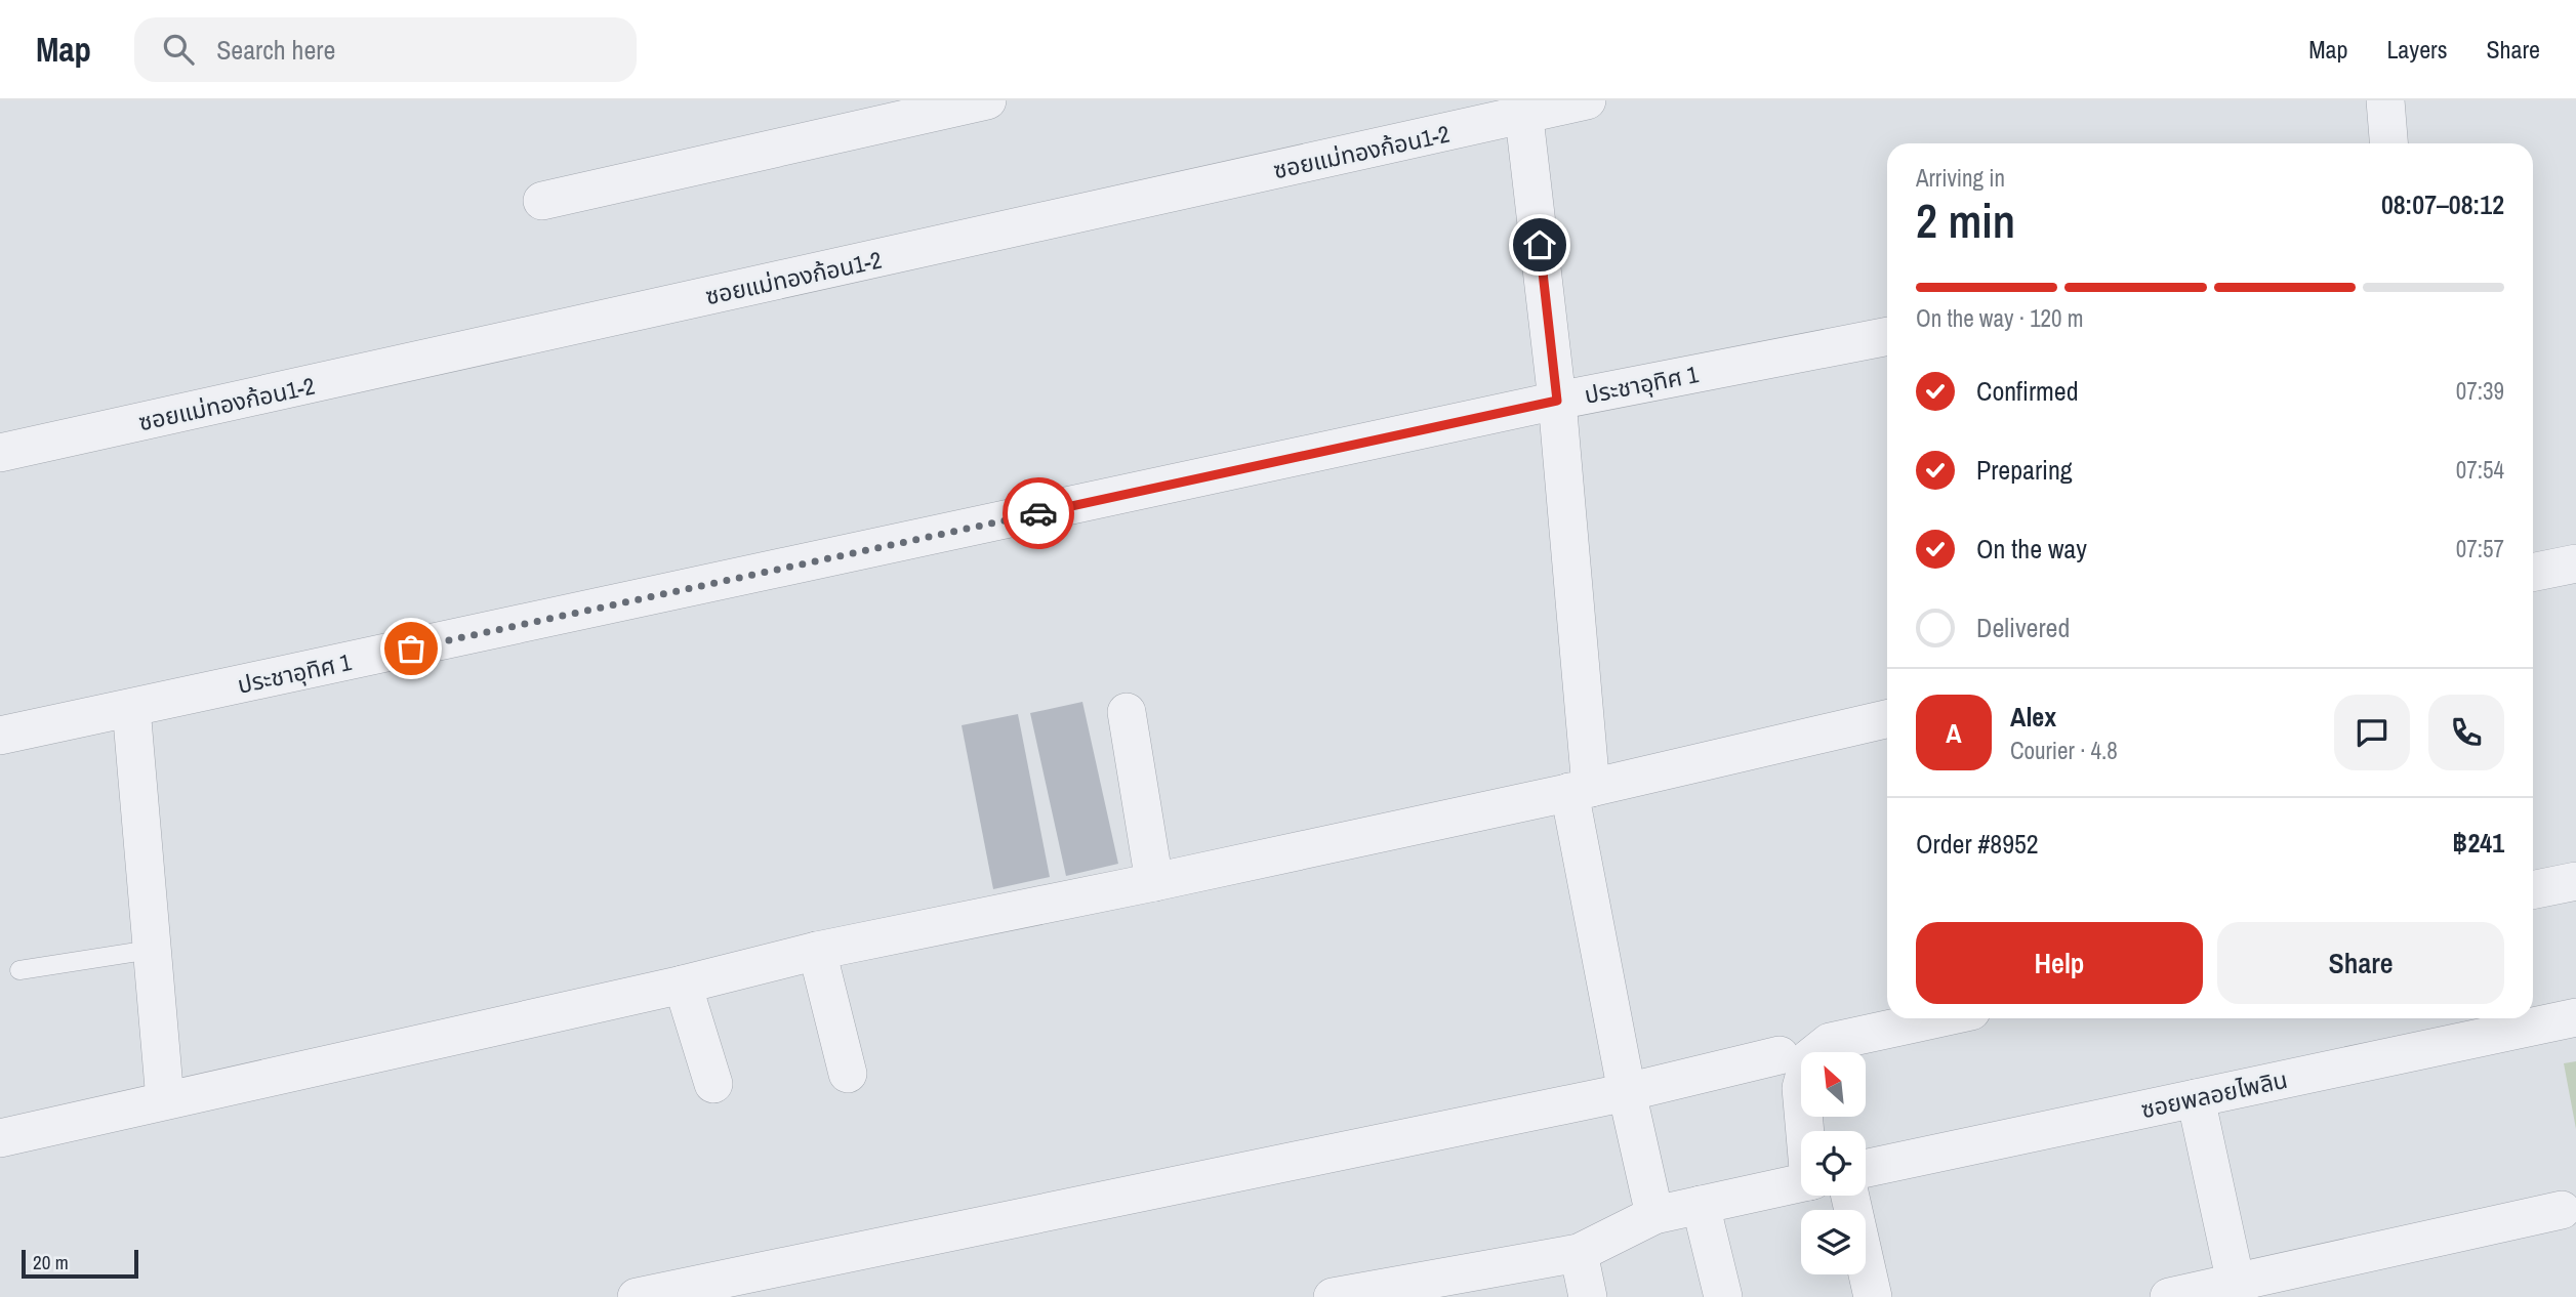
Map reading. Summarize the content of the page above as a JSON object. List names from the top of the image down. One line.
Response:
{"streets":{"street":["ซอยแม่ทองก้อน1-2","ประชาอุทิศ 1","ซอยพลอยไพลิน"]},"scale_bar":"20 m","north":"top left","page":{"header":"Map","search":"Search here","nav":["Map","Layers","Share"],"heading":["2 min","Arriving in","08:07–08:12"],"panel":["Alex","Courier · 4.8","Order #8952","฿241"],"bar":"On the way · 120 m","list":[["Confirmed","07:39"],["Preparing","07:54"],["On the way","07:57"],"Delivered"],"round":"A","buttons":["Help","Share"],"scale":"20 m"}}
